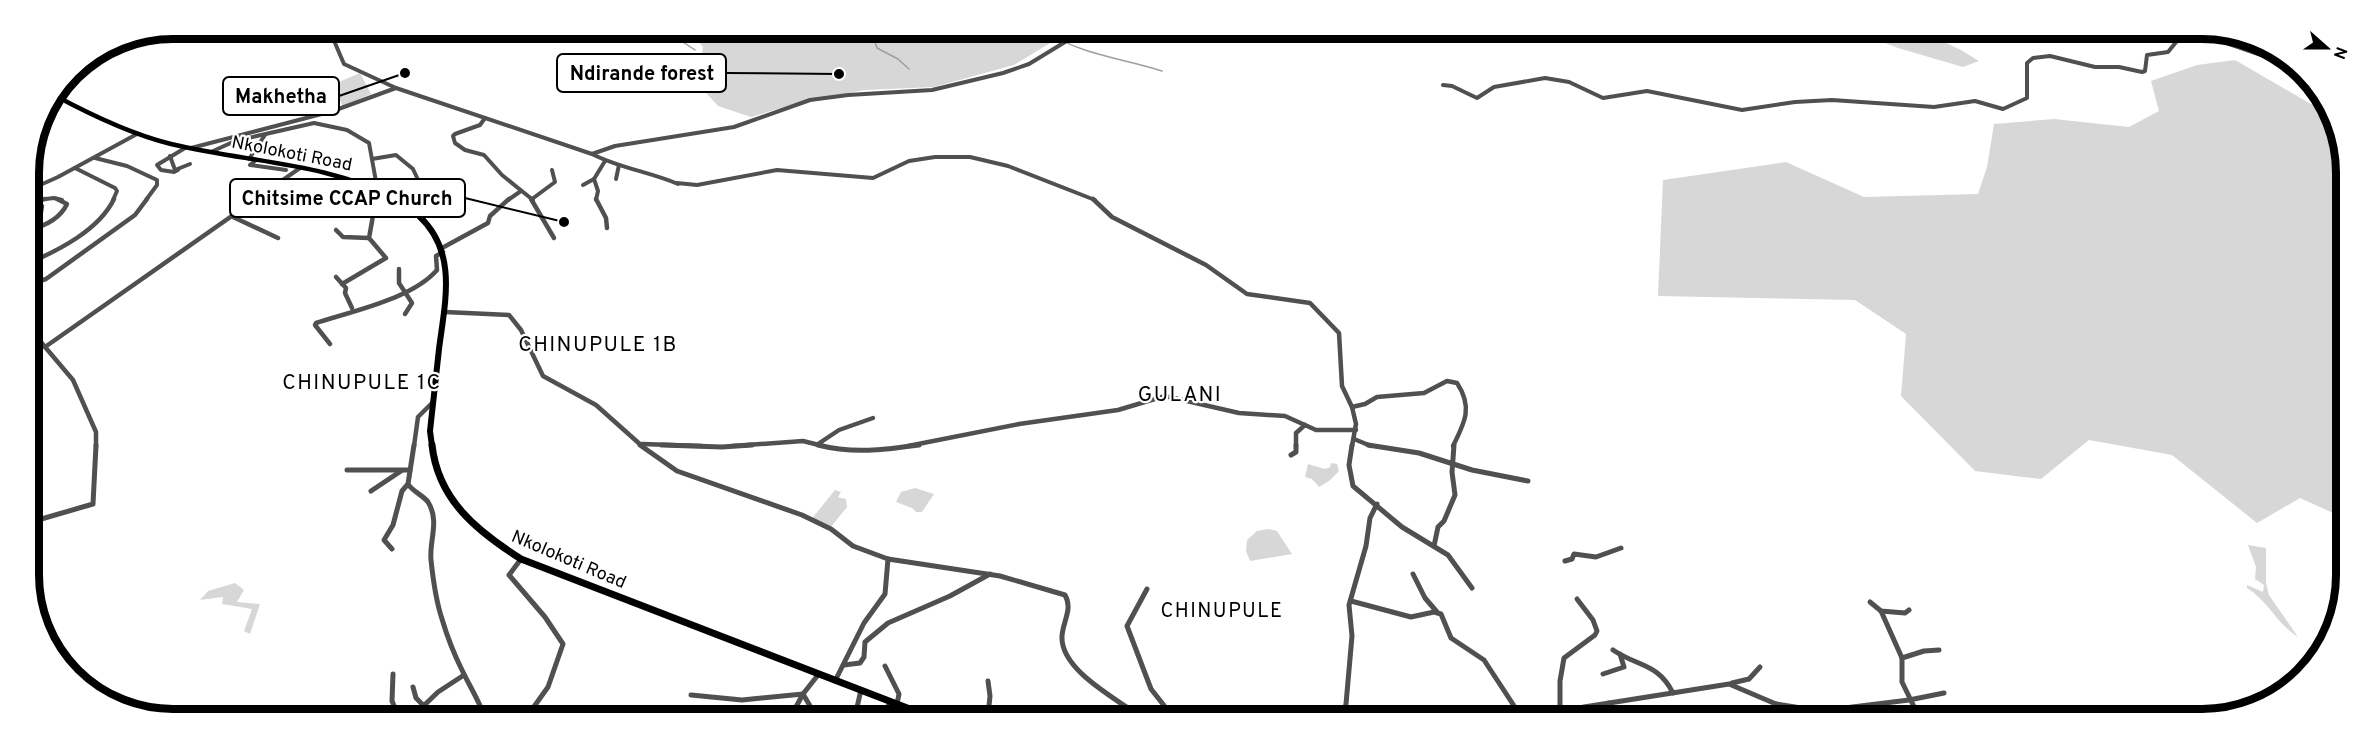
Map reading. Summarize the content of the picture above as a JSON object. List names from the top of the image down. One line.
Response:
{"streets":{"main road":["Nkolokoti Road"]},"districts":["CHINUPULE 1B","CHINUPULE 1C","GULANI","CHINUPULE"],"places":["Makhetha","Ndirande forest","Chitsime CCAP Church"],"north":"right"}
